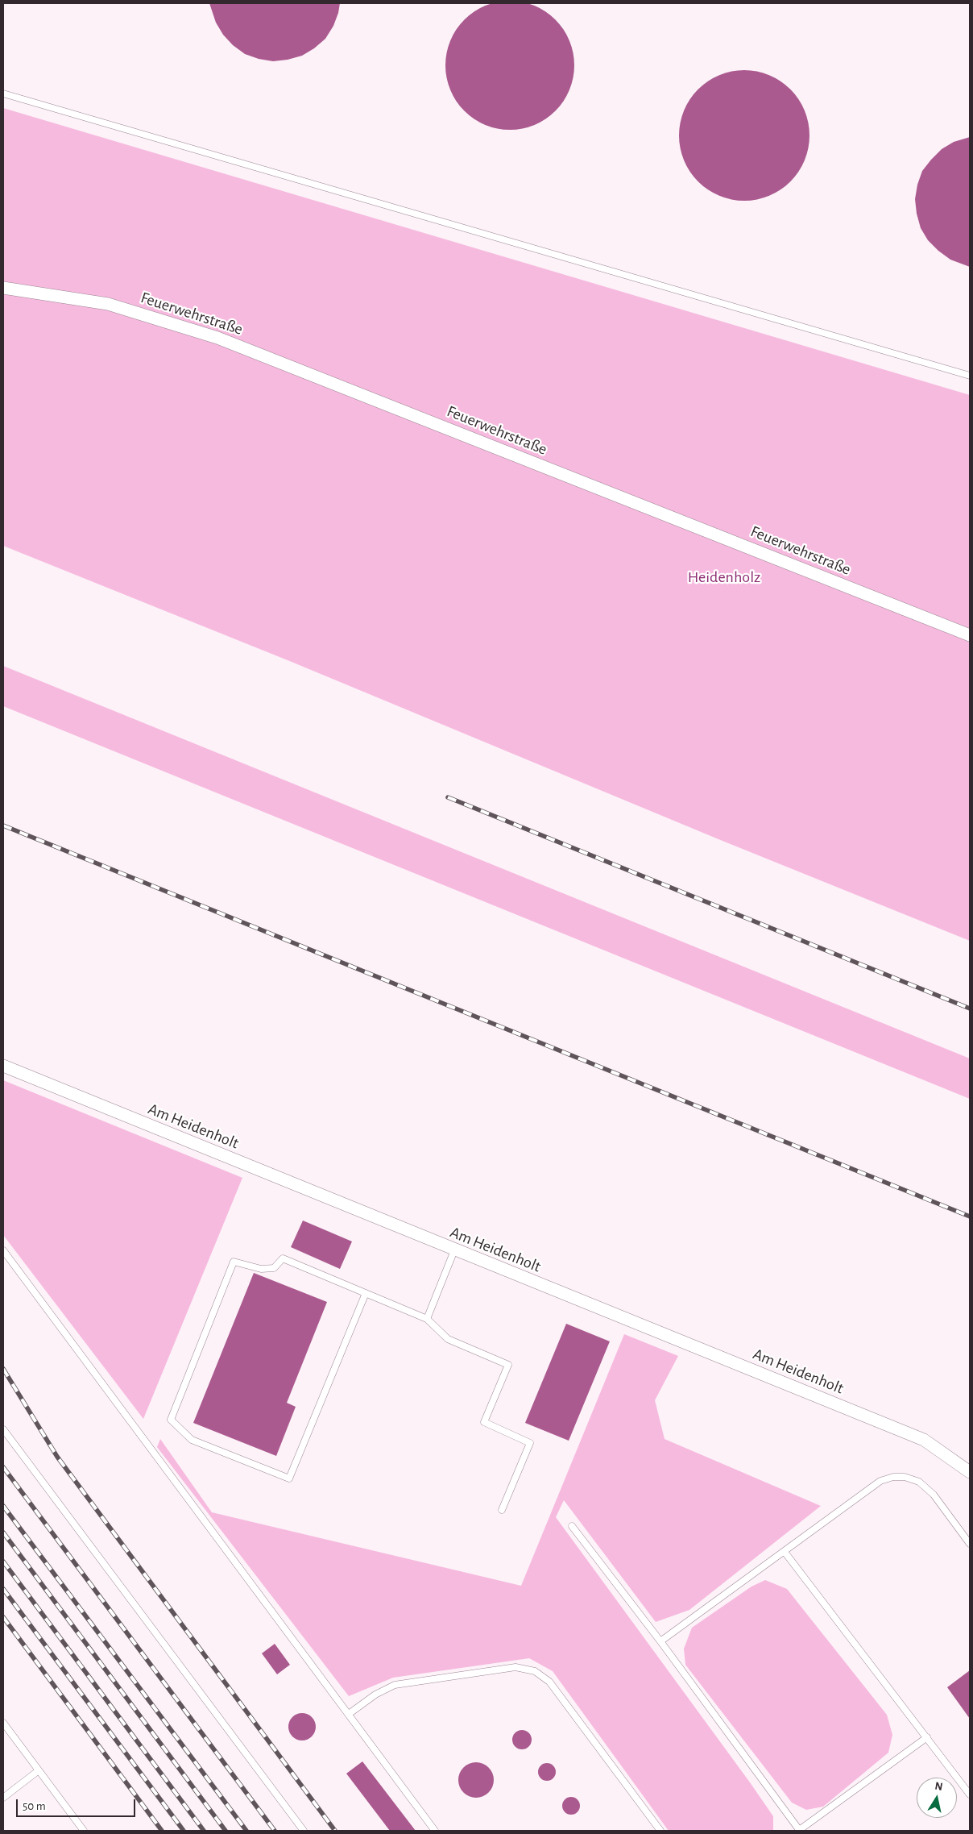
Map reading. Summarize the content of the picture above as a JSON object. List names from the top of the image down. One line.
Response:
{"streets":{"street":["Feuerwehrstraße","Am Heidenholt"]},"parks":["Heidenholz"],"scale_bar":"50 m","north":"top"}
